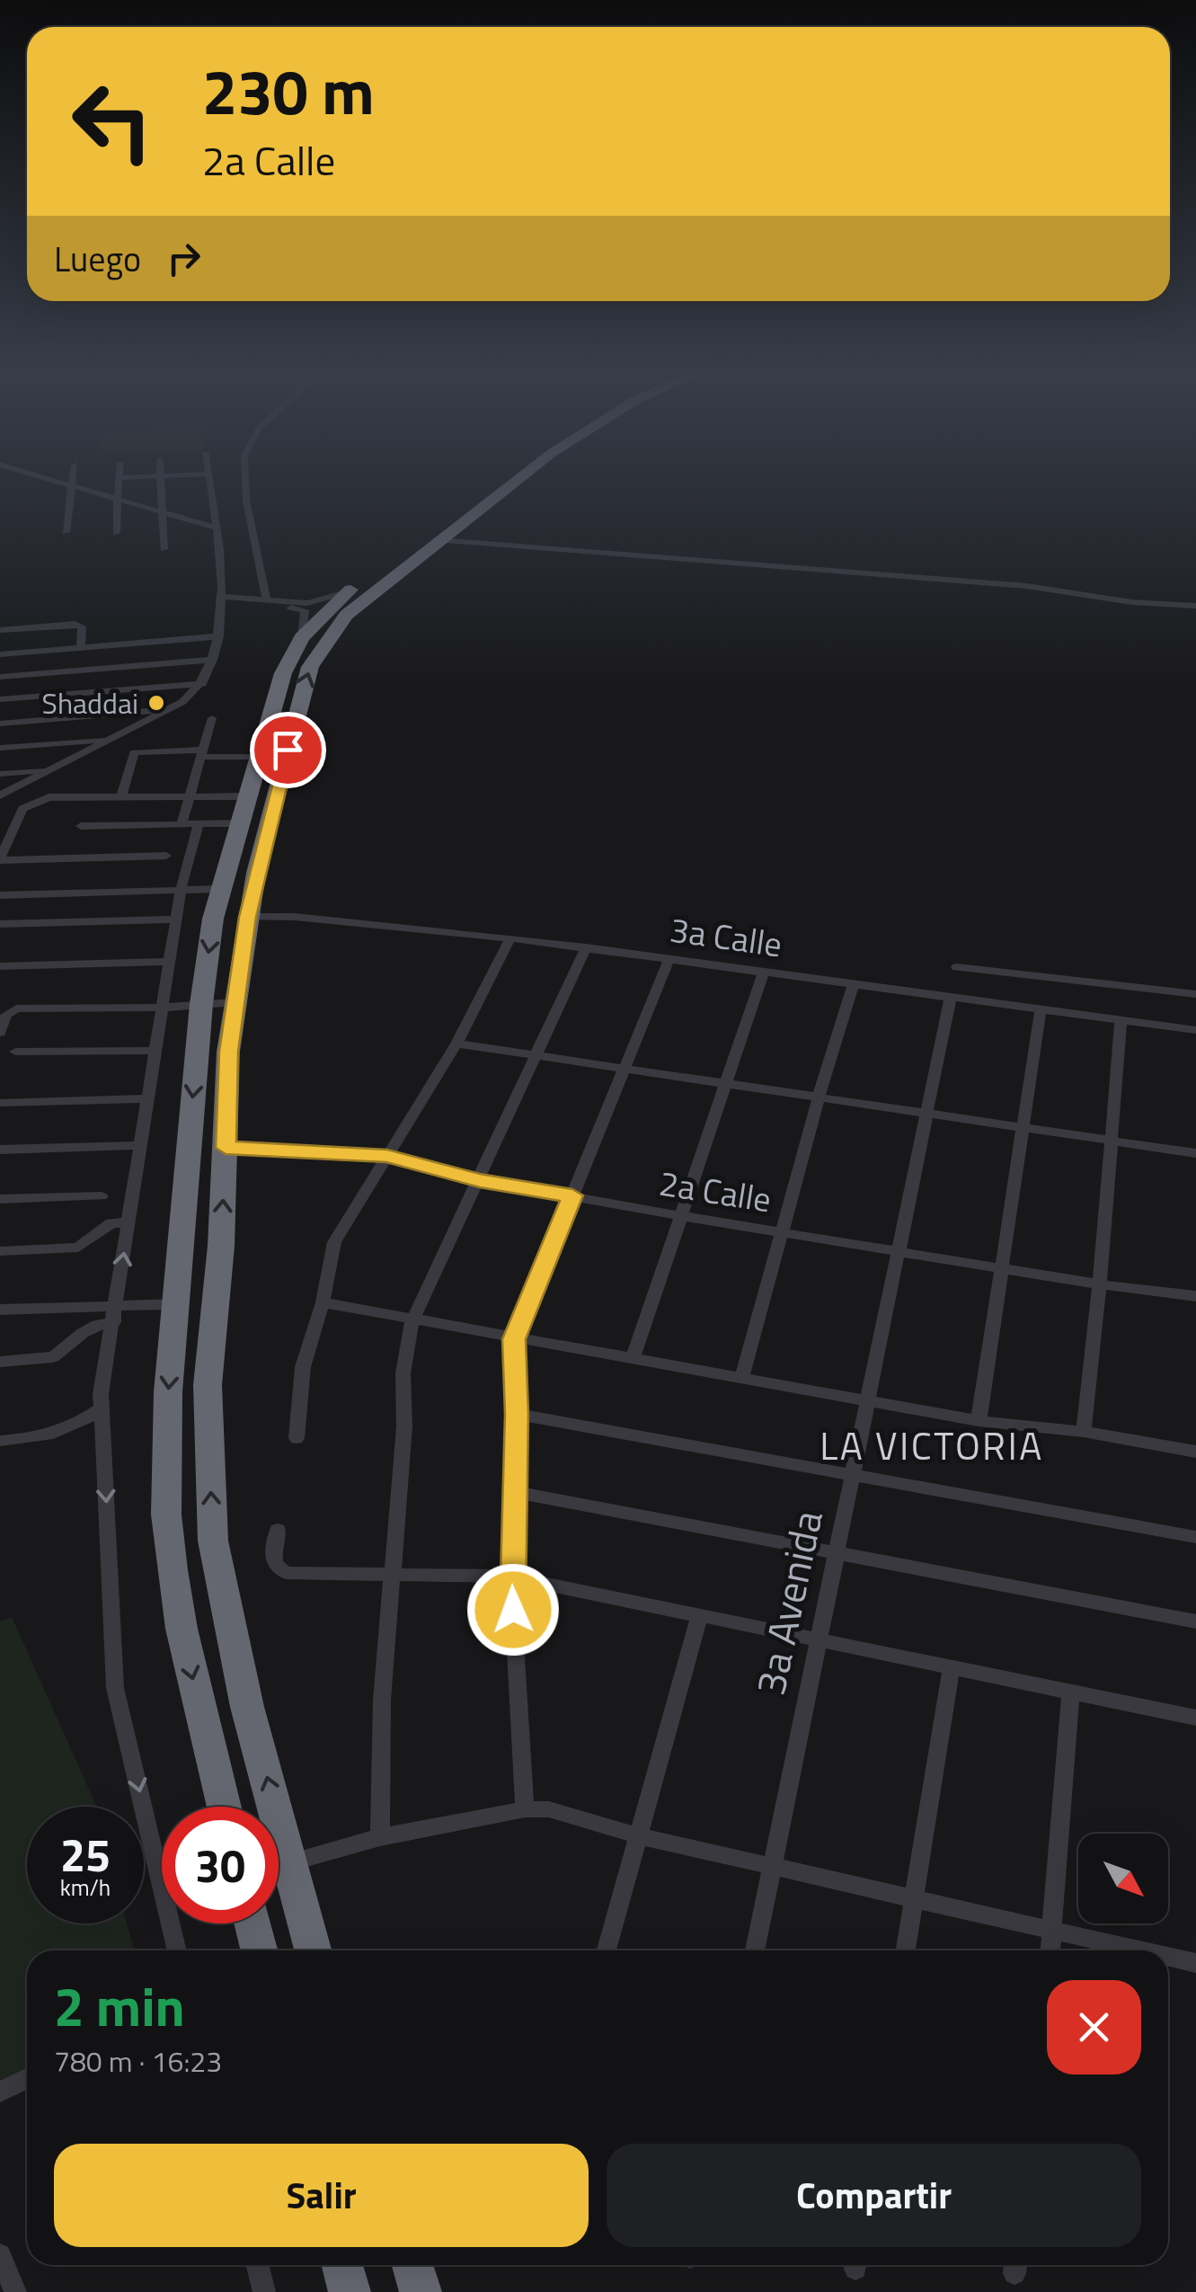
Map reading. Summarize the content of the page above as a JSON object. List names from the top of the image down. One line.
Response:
{"streets":{"street":["3a Calle","2a Calle","3a Avenida"]},"crossings":[["3a Calle","3a Avenida"],["2a Calle","3a Avenida"]],"districts":["LA VICTORIA"],"places":["Shaddai"],"north":"bottom right","page":{"turn":["230 m","2a Calle"],"then":"Luego","speed":"25 km/h","limit":"30","heading":["2 min","780 m · 16:23"],"buttons":["Salir","Compartir"]}}
